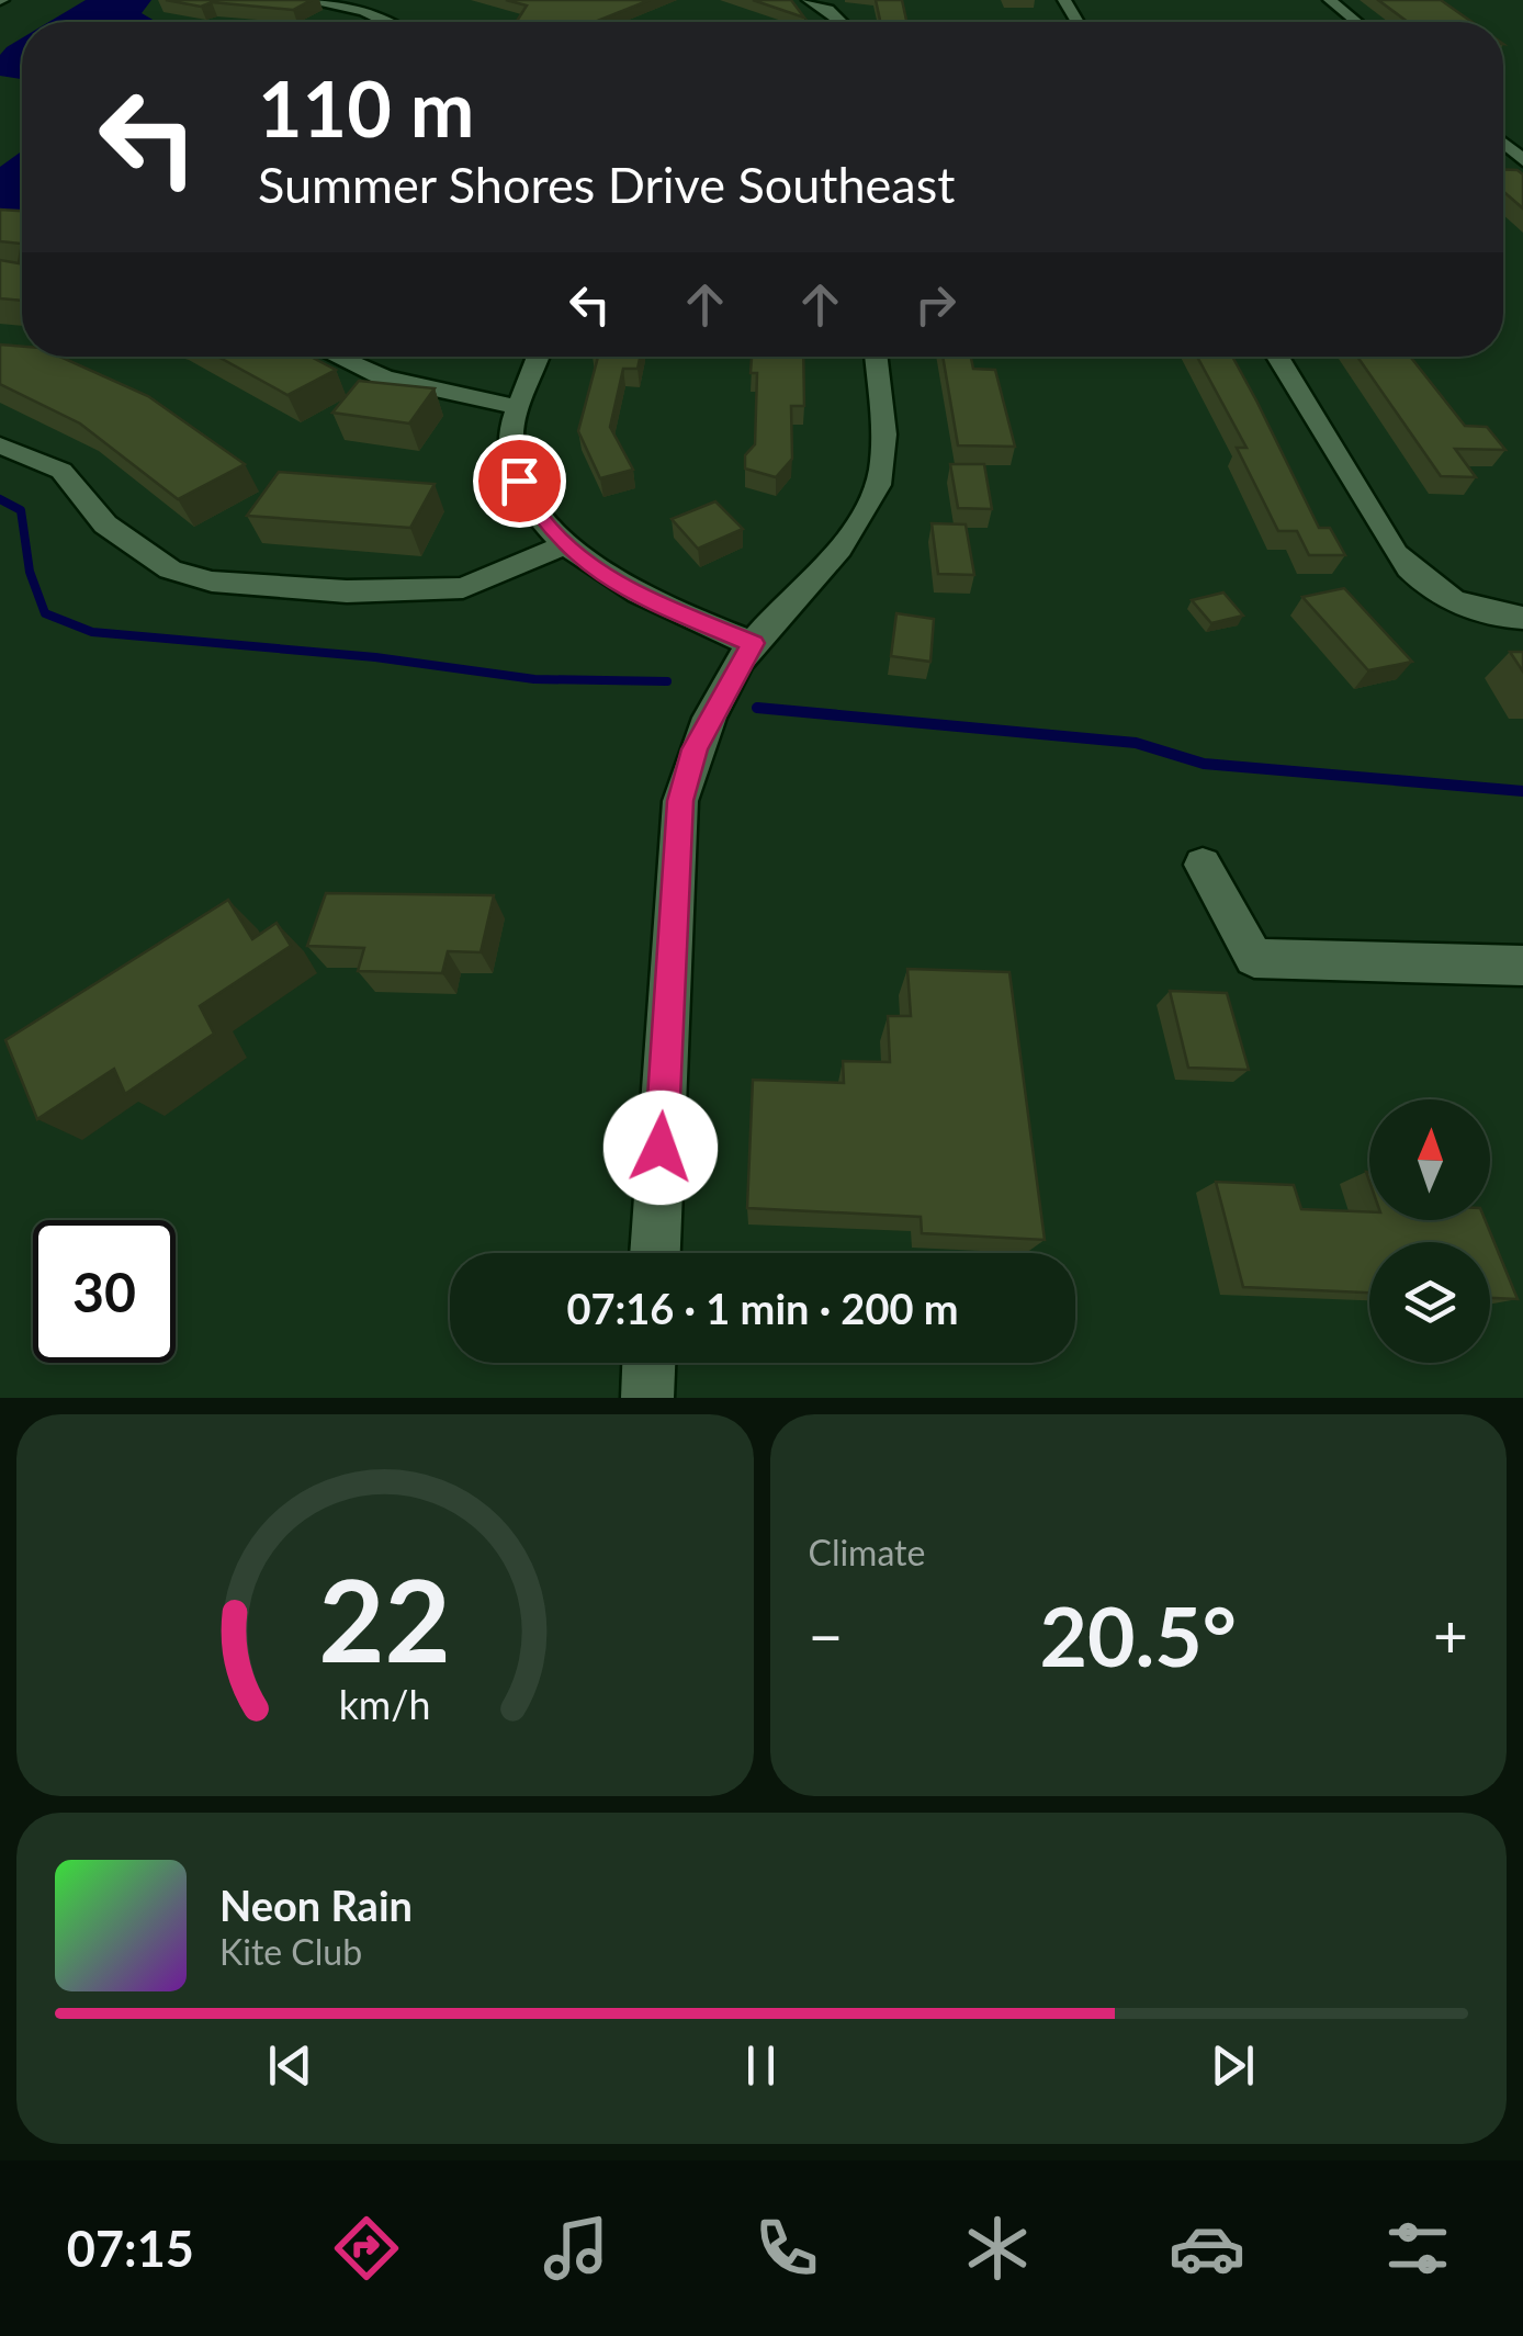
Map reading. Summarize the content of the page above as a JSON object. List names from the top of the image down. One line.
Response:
{"north":"top","page":{"turn":["110 m","Summer Shores Drive Southeast"],"limit":"30","trip":"07:16 · 1 min · 200 m","tile":"Climate","heat":["−","20.5°","+"],"song":["Neon Rain","Kite Club"],"tabs":"07:15","gauge":["22","km/h"]}}
